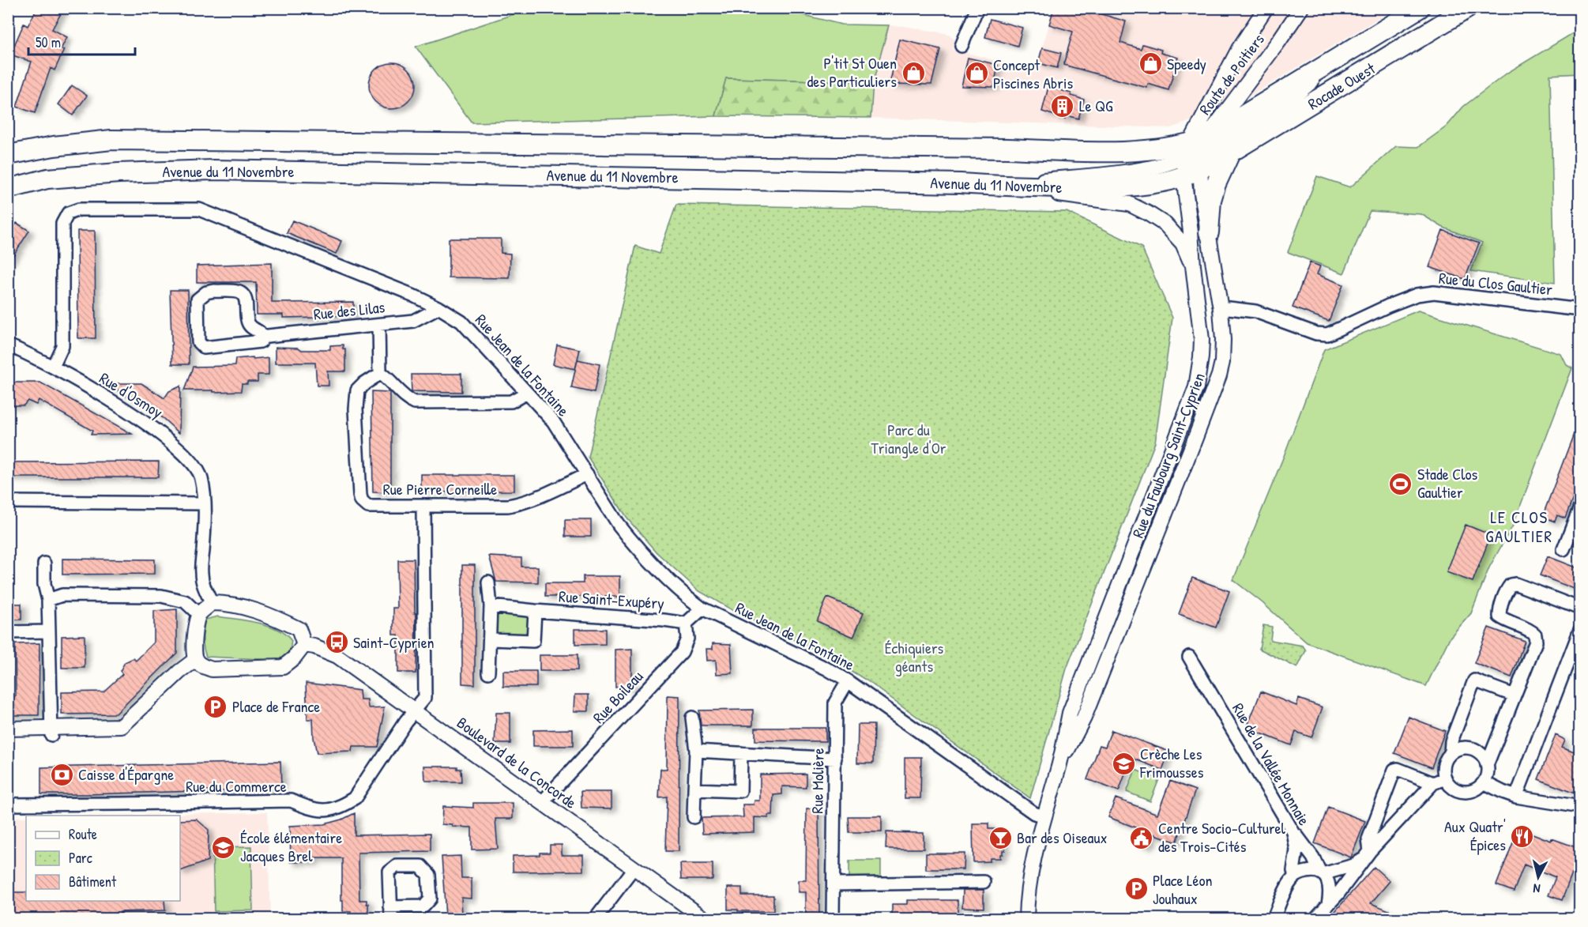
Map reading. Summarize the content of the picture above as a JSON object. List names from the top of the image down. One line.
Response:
{"streets":{"main road":["Rocade Ouest","Avenue du 11 Novembre"],"street":["Route de Poitiers","Rue du Clos Gaultier","Rue des Lilas","Rue Jean de la Fontaine","Rue d'Osmoy","Rue du Faubourg Saint-Cyprien","Rue Pierre Corneille","Rue Saint-Exupéry","Rue Boileau","Boulevard de la Concorde","Rue de la Vallée Monnaie","Rue Molière","Rue du Commerce"]},"crossings":[["Route de Poitiers","Rocade Ouest"],["Route de Poitiers","Avenue du 11 Novembre"],["Route de Poitiers","Rue du Faubourg Saint-Cyprien"],["Rocade Ouest","Avenue du 11 Novembre"],["Rocade Ouest","Rue du Faubourg Saint-Cyprien"],["Avenue du 11 Novembre","Rue du Faubourg Saint-Cyprien"],["Rue du Clos Gaultier","Rue du Faubourg Saint-Cyprien"],["Rue des Lilas","Rue Jean de la Fontaine"],["Rue Jean de la Fontaine","Rue d'Osmoy"],["Rue Jean de la Fontaine","Rue du Faubourg Saint-Cyprien"],["Rue Jean de la Fontaine","Rue Pierre Corneille"],["Rue Jean de la Fontaine","Rue Molière"],["Rue Pierre Corneille","Rue du Commerce"],["Rue Saint-Exupéry","Rue Boileau"],["Rue Boileau","Boulevard de la Concorde"],["Boulevard de la Concorde","Rue du Commerce"]],"districts":["LE CLOS GAULTIER"],"parks":["Parc du Triangle d'Or","Échiquiers géants"],"places":{"shop":["Speedy","P'tit St Ouen des Particuliers","Concept Piscines Abris"],"building":["Le QG"],"sports":["Stade Clos Gaultier"],"bus stop":["Saint-Cyprien"],"parking":["Place de France","Place Léon Jouhaux"],"school or university":["Crèche Les Frimousses","École élémentaire Jacques Brel"],"bank":["Caisse d'Épargne"],"restaurant":["Aux Quatr' Épices"],"bar":["Bar des Oiseaux"],"public building":["Centre Socio-Culturel des Trois-Cités"]},"legend":["Route","Parc","Bâtiment"],"scale_bar":"50 m","north":"bottom"}
